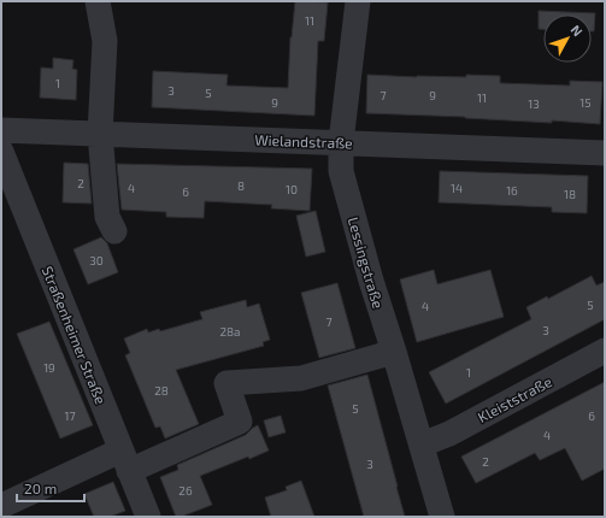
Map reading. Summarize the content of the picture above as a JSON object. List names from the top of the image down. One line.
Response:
{"streets":{"street":["Wielandstraße","Lessingstraße","Straßenheimer Straße","Kleiststraße"]},"crossings":[["Wielandstraße","Lessingstraße"],["Lessingstraße","Kleiststraße"]],"house_numbers":["11","1","3","5","7","9","11","9","15","13","2","8","4","14","10","16","6","18","30","5","4","7","3","28a","19","1","28","5","17","6","4","2","3","26"],"scale_bar":"20 m","north":"top right"}
